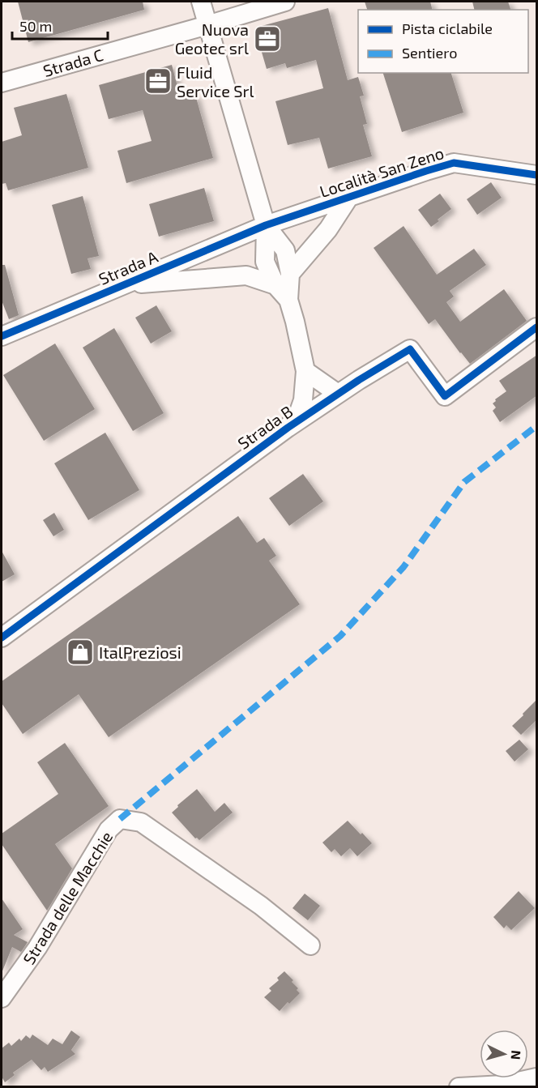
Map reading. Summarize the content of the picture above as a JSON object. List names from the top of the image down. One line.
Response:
{"streets":{"street":["Strada C","Località San Zeno","Strada A","Strada B","Strada delle Macchie"]},"crossings":[["Strada C","Strada B"],["Località San Zeno","Strada A"],["Località San Zeno","Strada B"],["Strada A","Strada B"]],"places":{"office":["Nuova Geotec srl","Fluid Service Srl"],"shop":["ItalPreziosi"]},"legend":["Pista ciclabile","Sentiero"],"scale_bar":"50 m","north":"right"}
